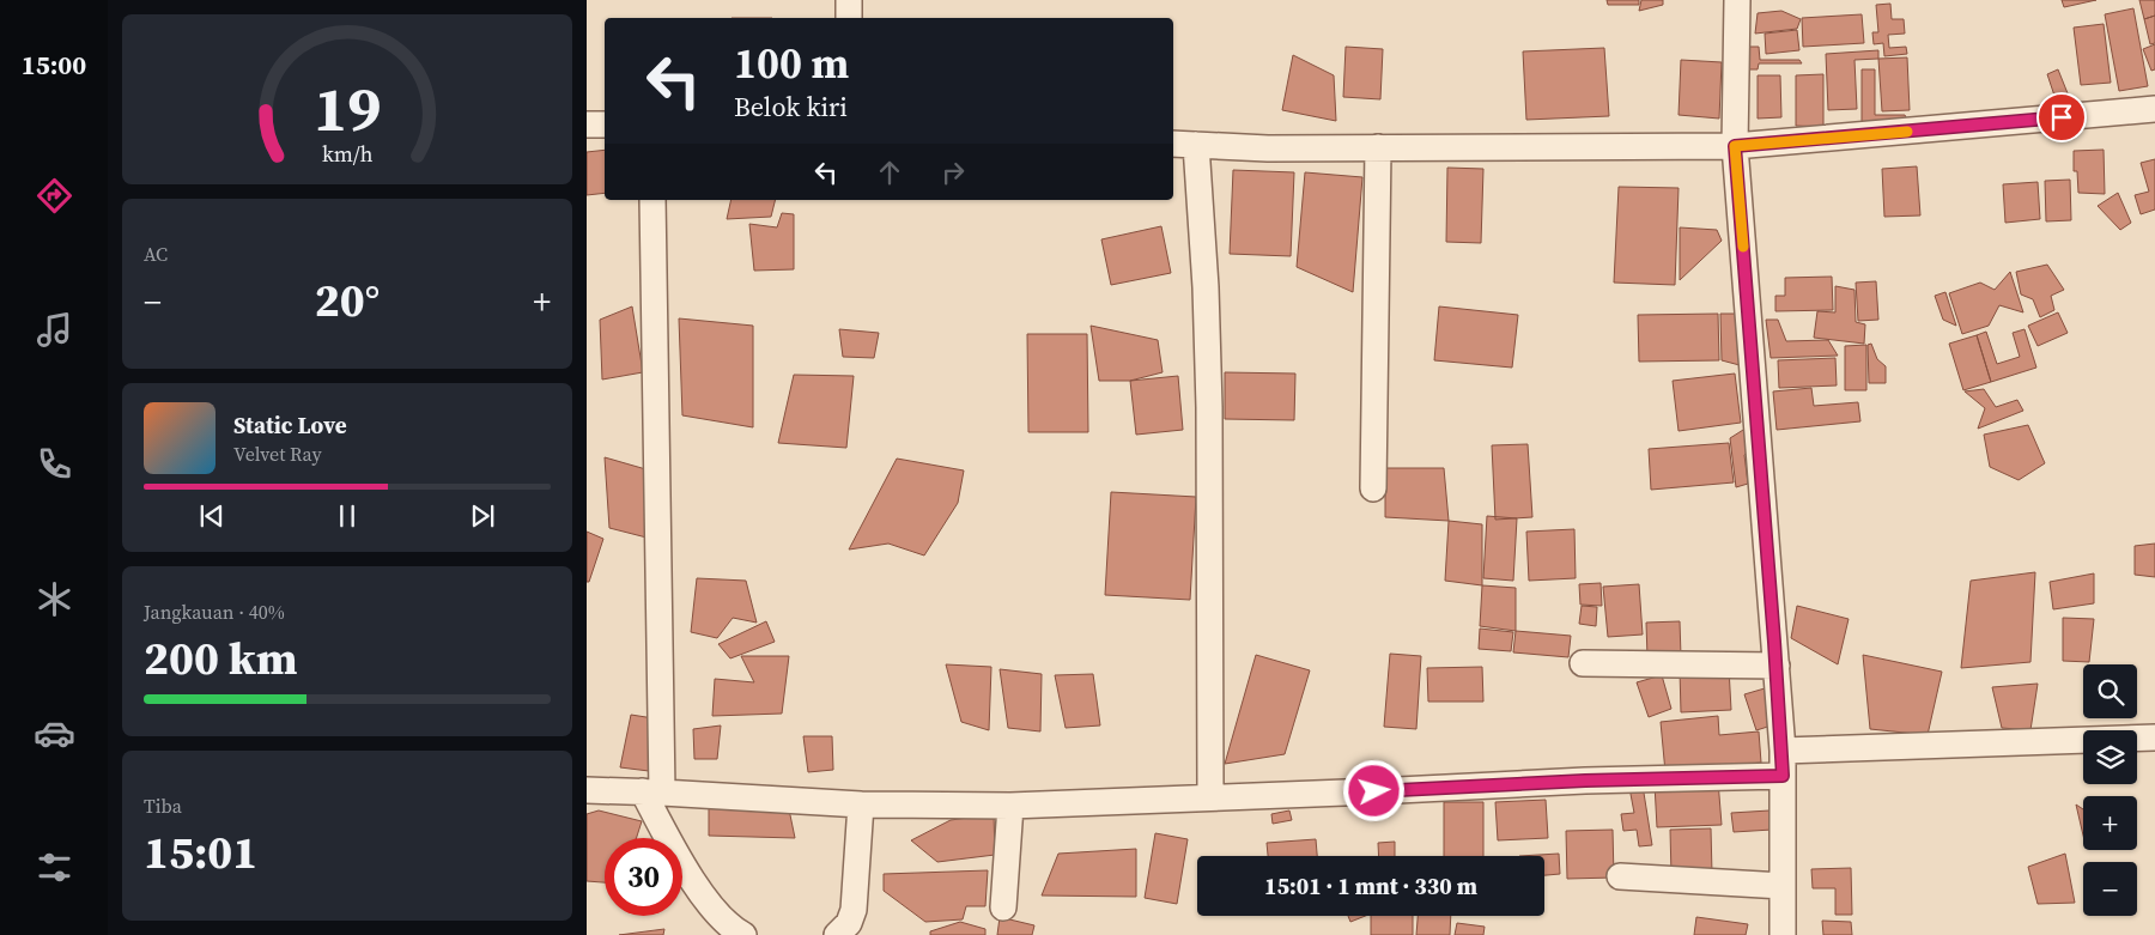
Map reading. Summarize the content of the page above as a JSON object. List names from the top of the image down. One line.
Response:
{"page":{"tabs":"15:00","turn":["100 m","Belok kiri"],"tile":["AC",["Jangkauan · 40%","200 km"],["Tiba","15:01"]],"heat":["−","20°","+"],"song":["Static Love","Velvet Ray"],"map_buttons":["+","−"],"limit":"30","trip":"15:01 · 1 mnt · 330 m","gauge":["19","km/h"]}}
